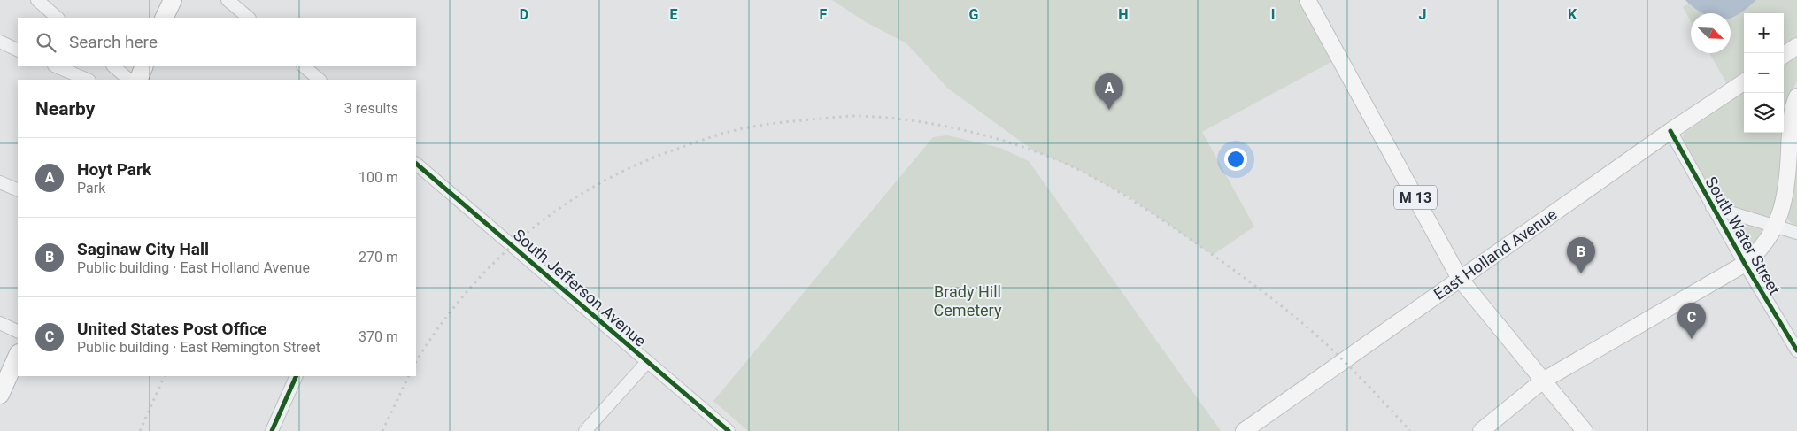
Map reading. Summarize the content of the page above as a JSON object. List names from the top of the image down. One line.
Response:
{"streets":{"main road":["M 13","East Holland Avenue"],"street":["South Water Street","South Jefferson Avenue"]},"crossings":[["M 13","East Holland Avenue"],["South Water Street","East Holland Avenue"]],"parks":["Brady Hill Cemetery"],"north":"bottom right","page":{"map_buttons":["+","−"],"search":"Search here","pins":["A","B","C"],"heading":["Nearby","3 results"],"list":[{"mark":"A","name":"Hoyt Park","note":"Park","value":"100 m"},{"mark":"B","name":"Saginaw City Hall","note":"Public building · East Holland Avenue","value":"270 m"},{"mark":"C","name":"United States Post Office","note":"Public building · East Remington Street","value":"370 m"}]},"grid":{"columns":["D","E","F","G","H","I","J","K"]}}
